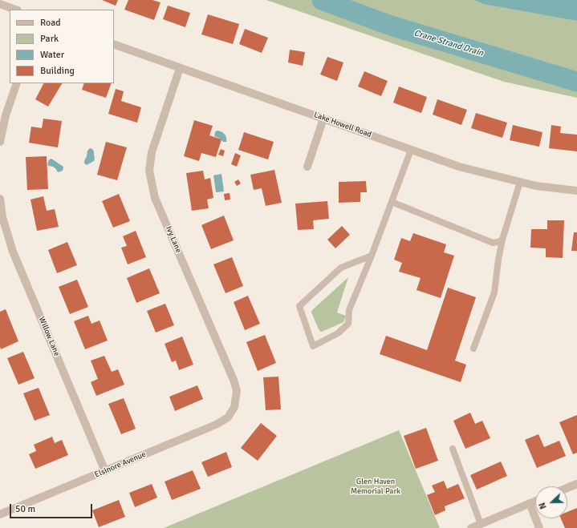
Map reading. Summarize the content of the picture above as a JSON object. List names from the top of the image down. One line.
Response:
{"streets":{"street":["Lake Howell Road","Ivy Lane","Willow Lane","Elsinore Avenue"]},"crossings":[["Lake Howell Road","Ivy Lane"],["Ivy Lane","Elsinore Avenue"],["Willow Lane","Elsinore Avenue"]],"water":["Crane Strand Drain"],"parks":["Glen Haven Memorial Park"],"legend":["Road","Park","Water","Building"],"scale_bar":"50 m","north":"left"}
